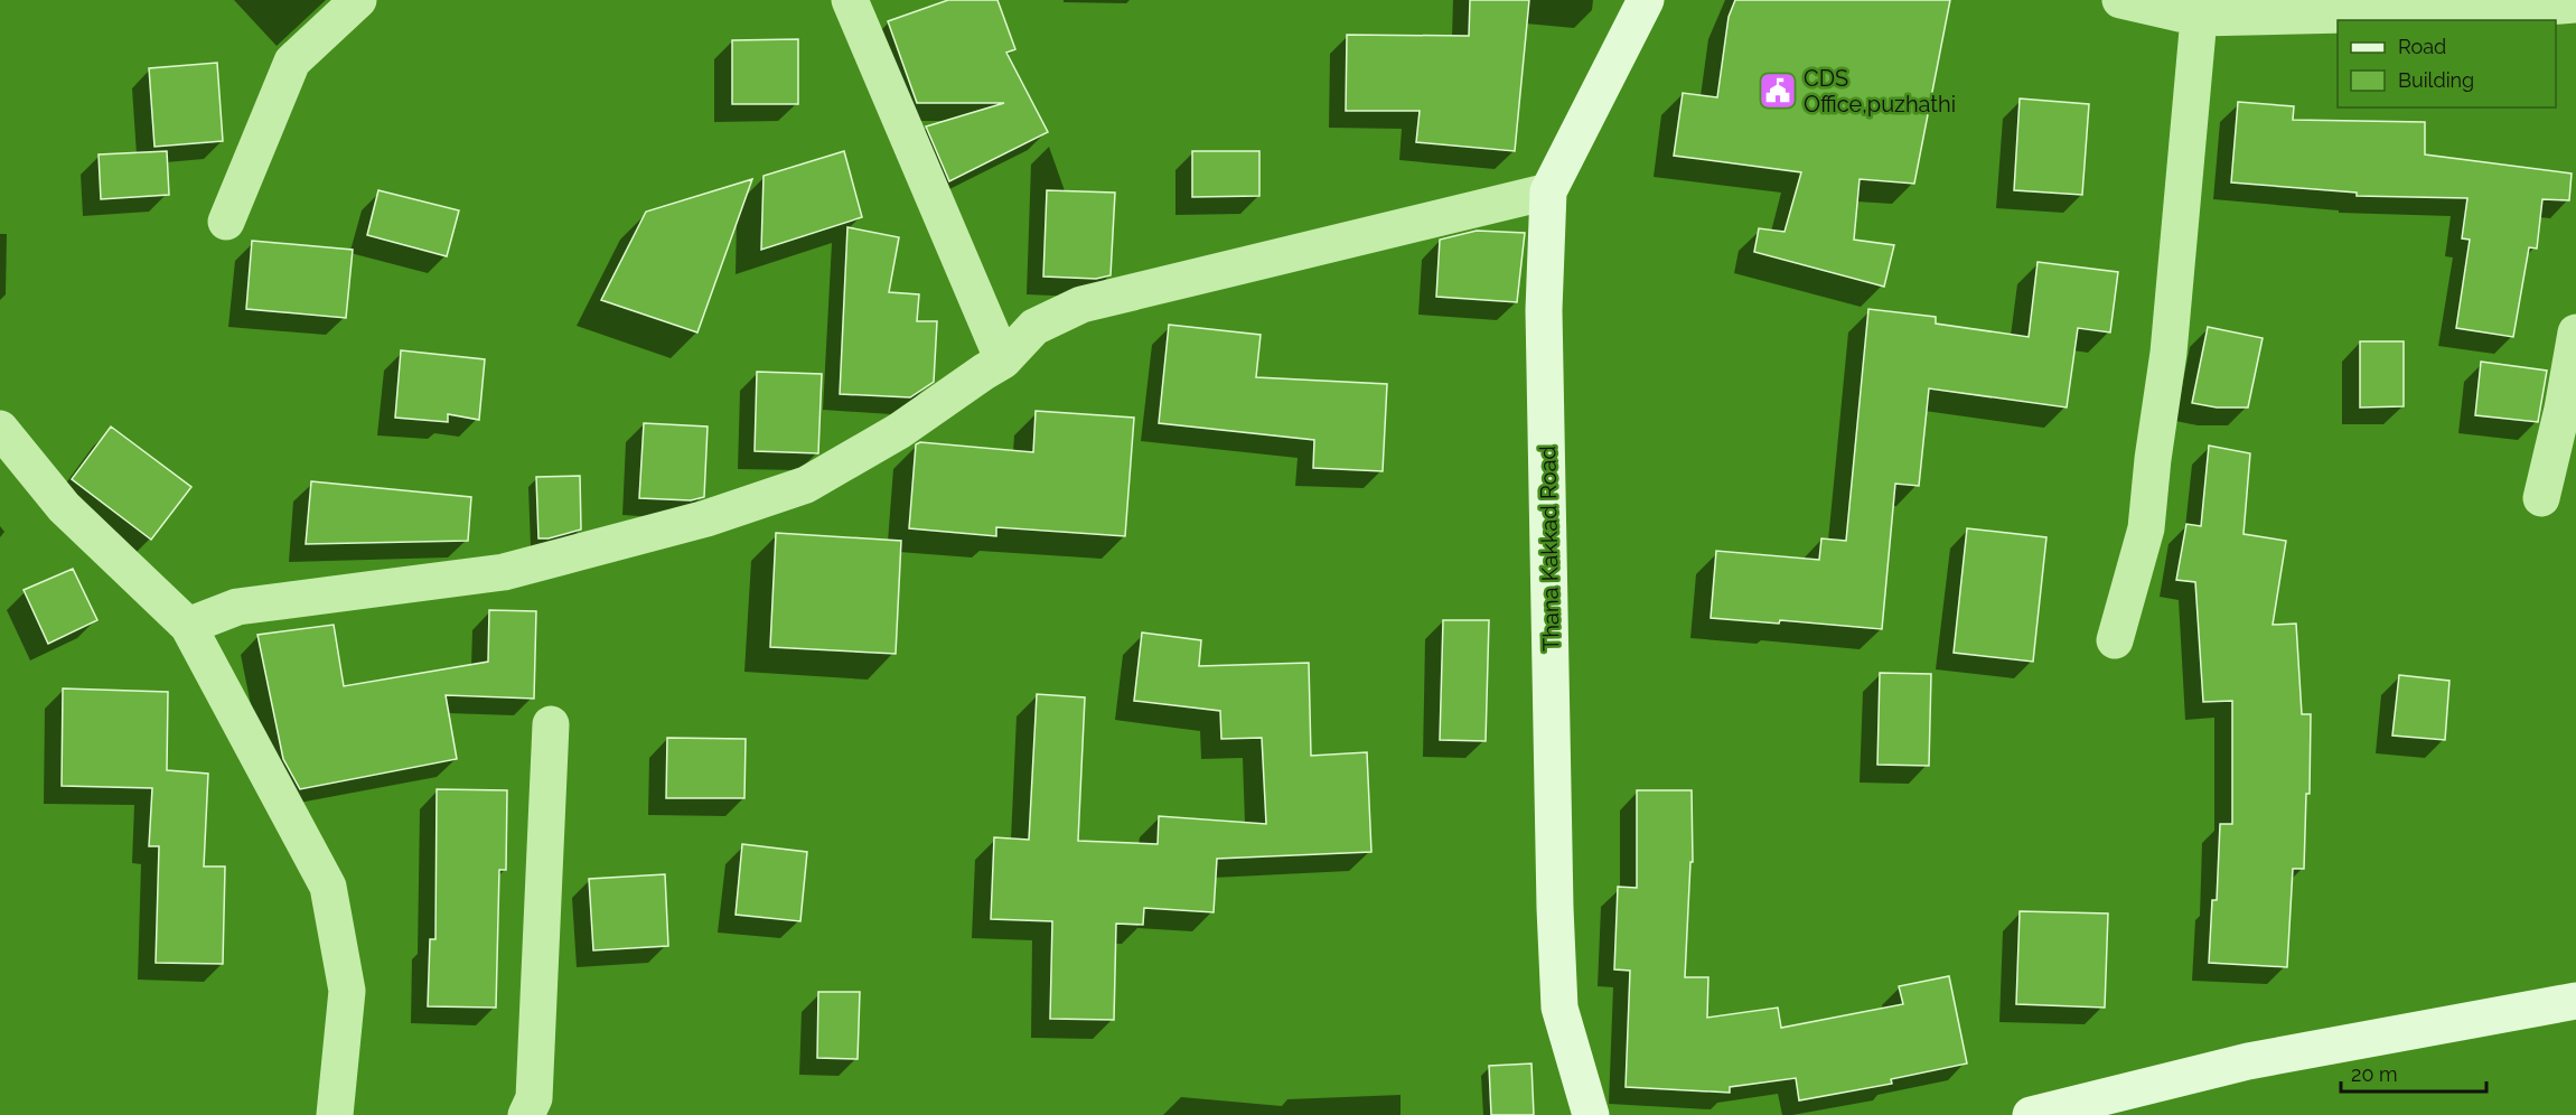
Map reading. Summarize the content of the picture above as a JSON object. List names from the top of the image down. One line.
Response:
{"streets":{"main road":["Thana Kakkad Road"]},"places":{"public building":["CDS Office,puzhathi"]},"legend":["Road","Building"],"scale_bar":"20 m"}
